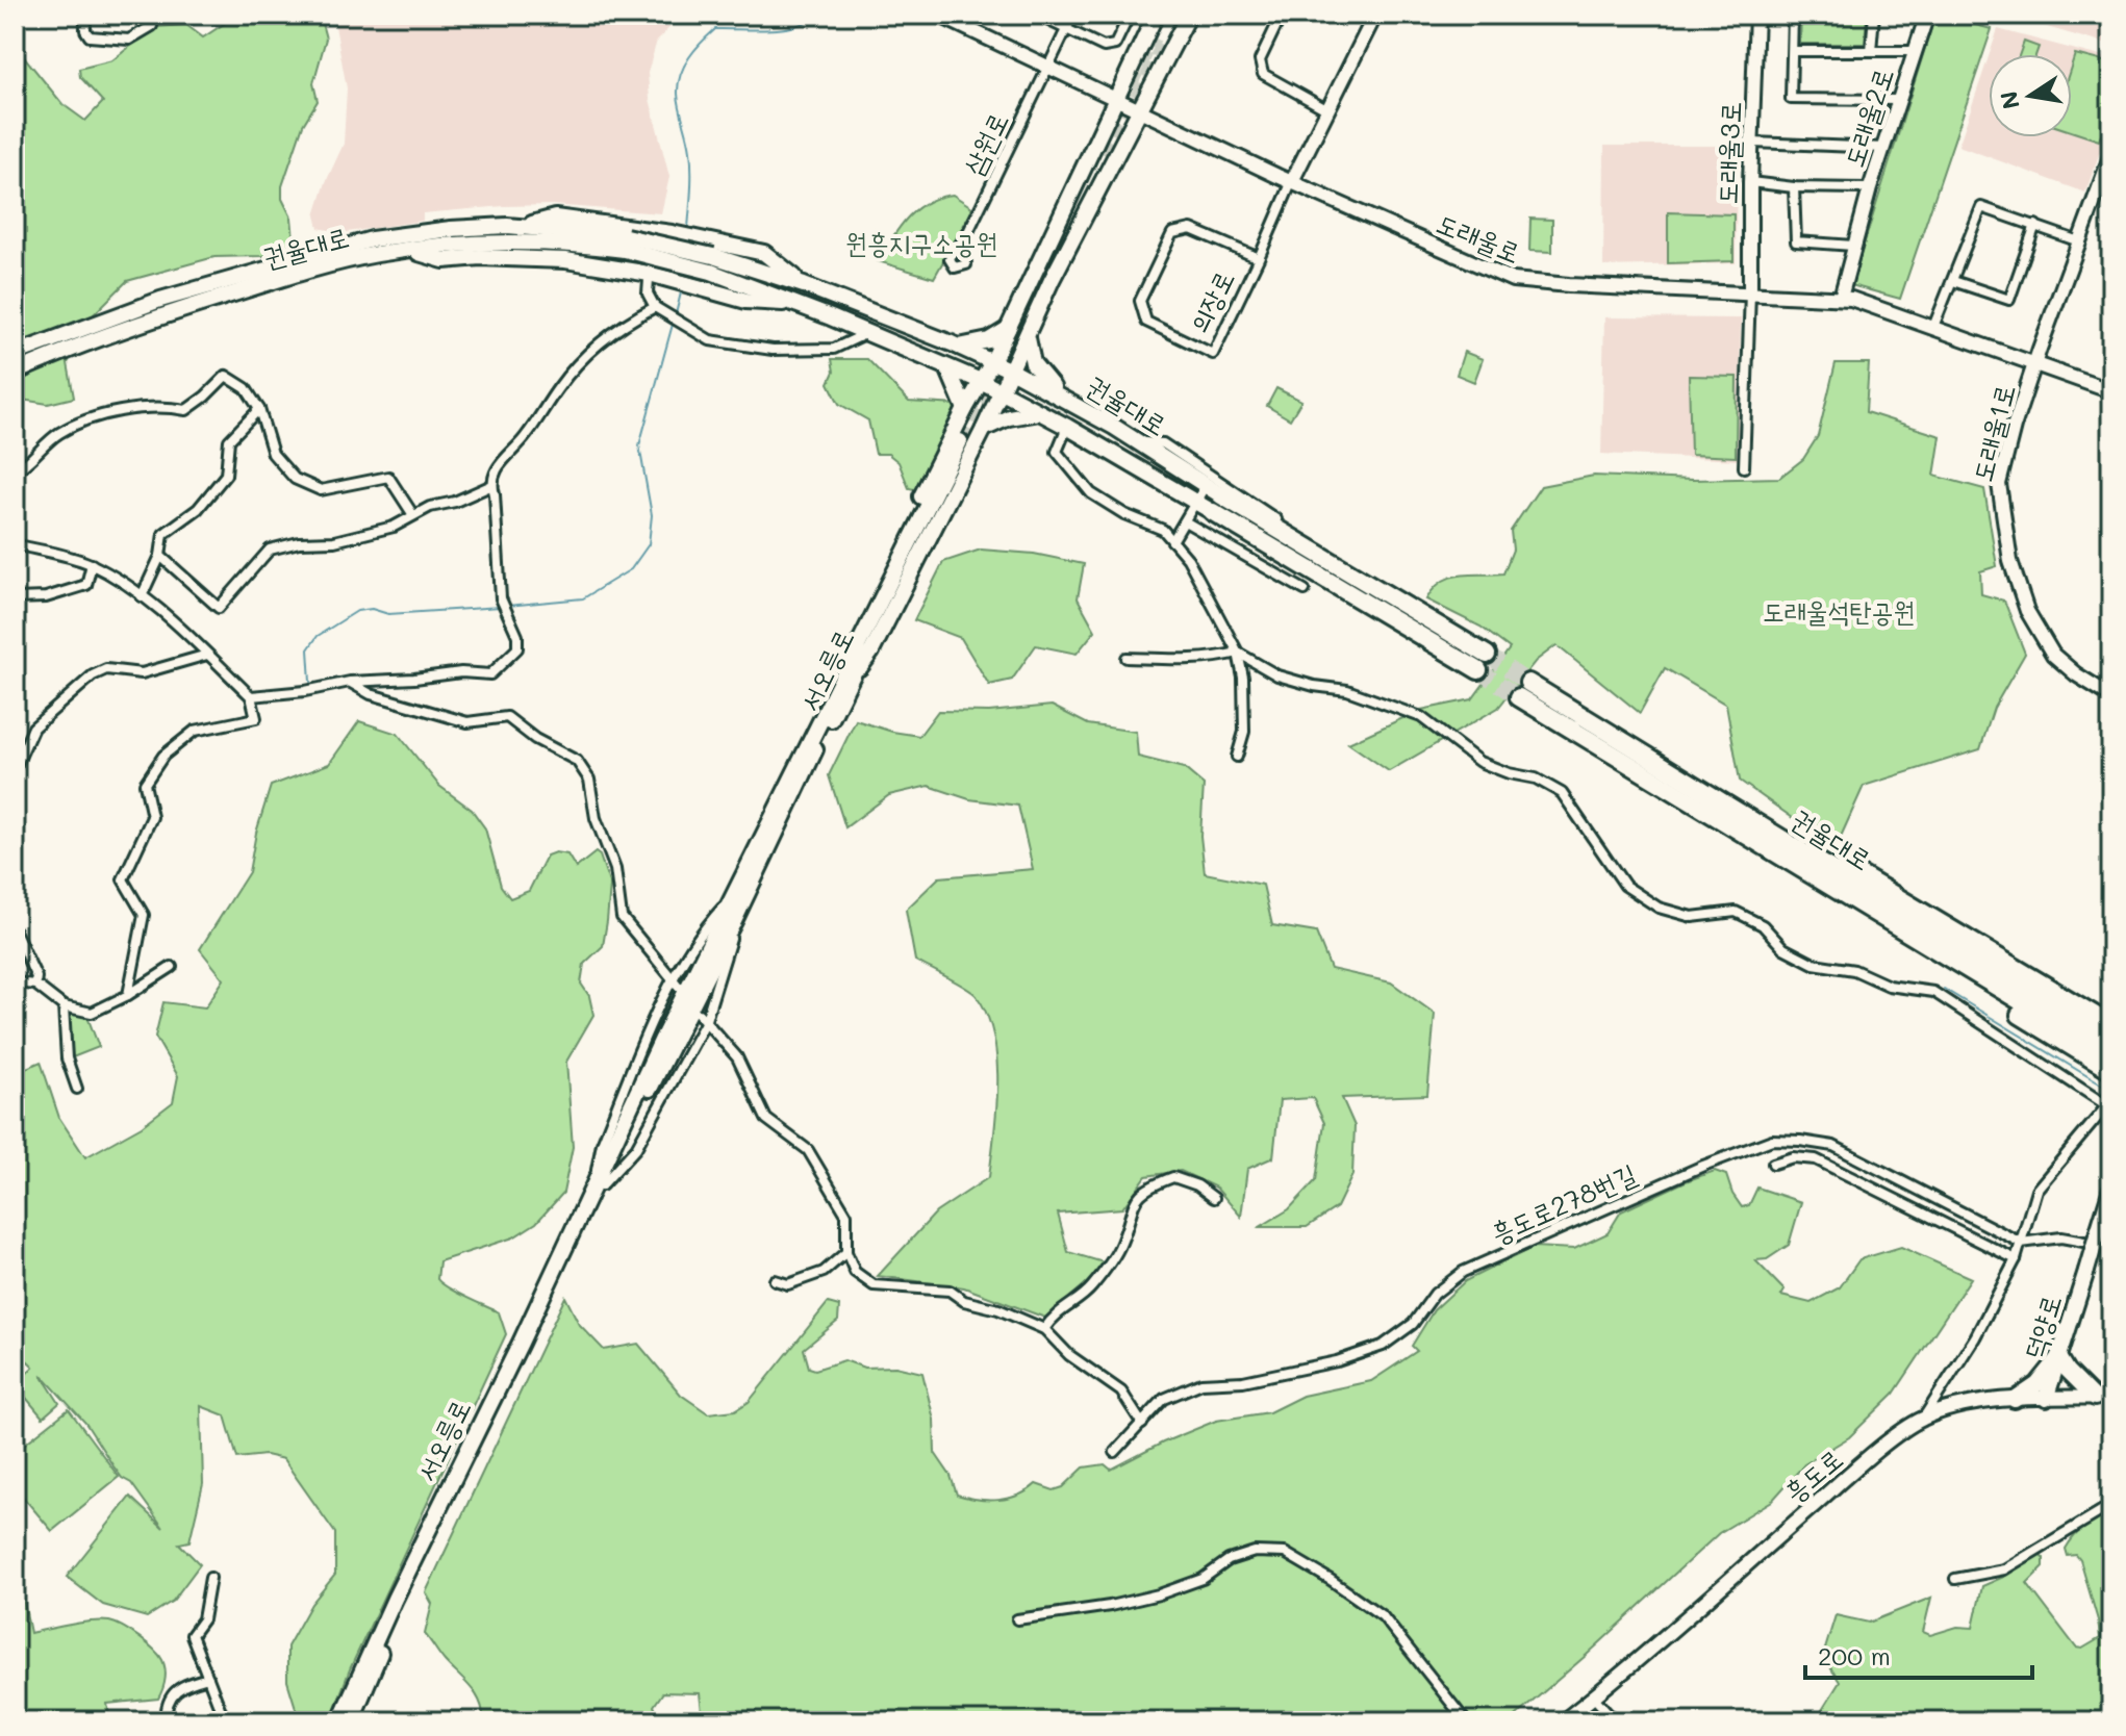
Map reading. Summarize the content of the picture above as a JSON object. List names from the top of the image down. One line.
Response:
{"streets":{"highway":["권율대로"],"main road":["서오릉로","덕양로"],"street":["도래울2로","삼원로","도래울3로","도래울로","의장로","도래울1로","흥도로278번길","흥도로"]},"crossings":[["도래울2로","도래울3로"],["도래울2로","도래울로"],["도래울3로","도래울로"],["도래울로","의장로"],["도래울로","도래울1로"],["덕양로","흥도로"]],"parks":["원흥지구소공원","도래울석탄공원"],"scale_bar":"200 m","north":"left"}
